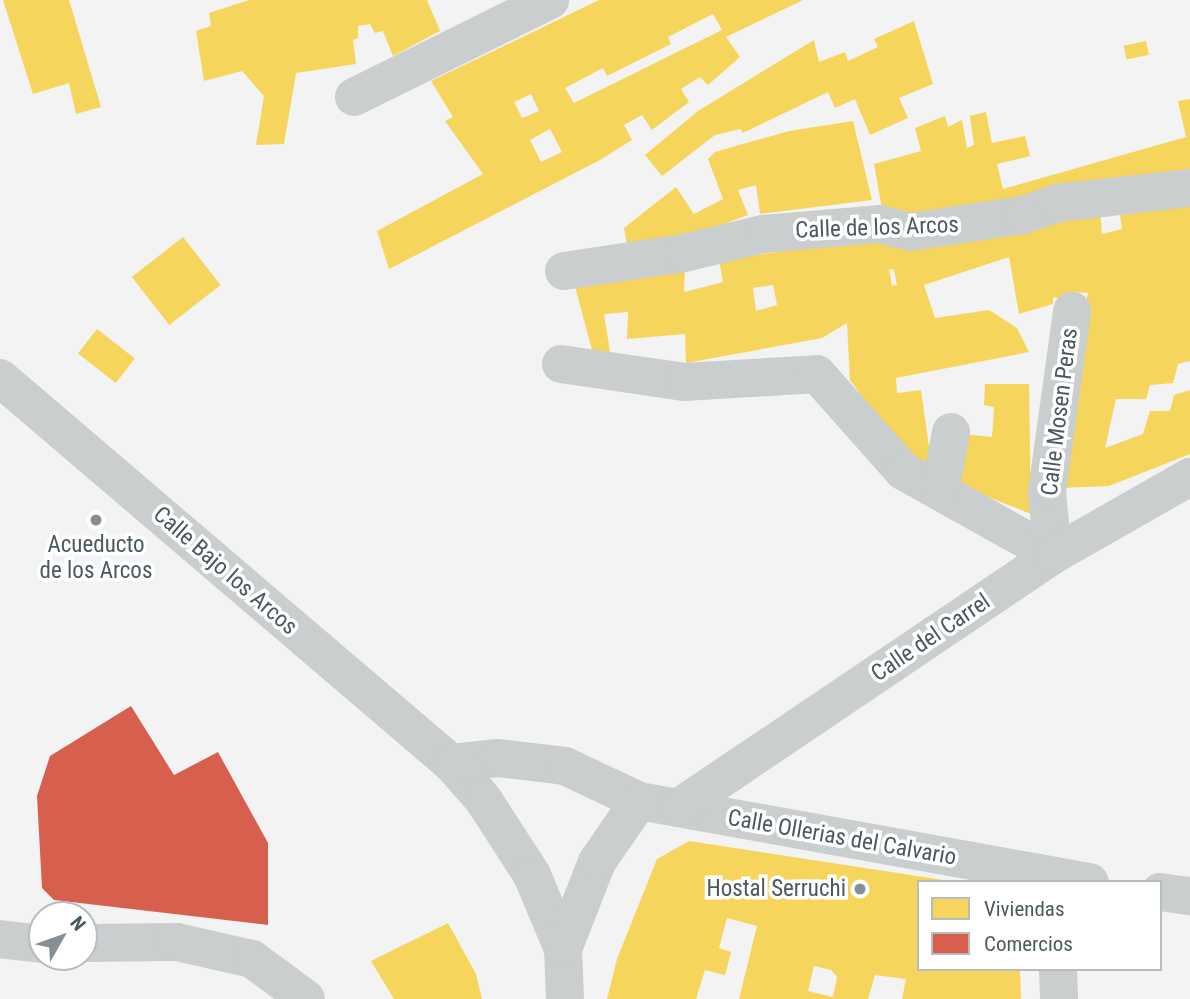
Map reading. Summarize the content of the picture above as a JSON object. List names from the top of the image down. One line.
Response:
{"streets":{"street":["Calle de los Arcos","Calle Mosen Peras","Calle Bajo los Arcos","Calle del Carrel","Calle Ollerias del Calvario"]},"crossings":[["Calle Mosen Peras","Calle del Carrel"],["Calle Bajo los Arcos","Calle Ollerias del Calvario"],["Calle del Carrel","Calle Ollerias del Calvario"]],"places":["Acueducto de los Arcos","Hostal Serruchi"],"legend":["Viviendas","Comercios"],"north":"top right"}
